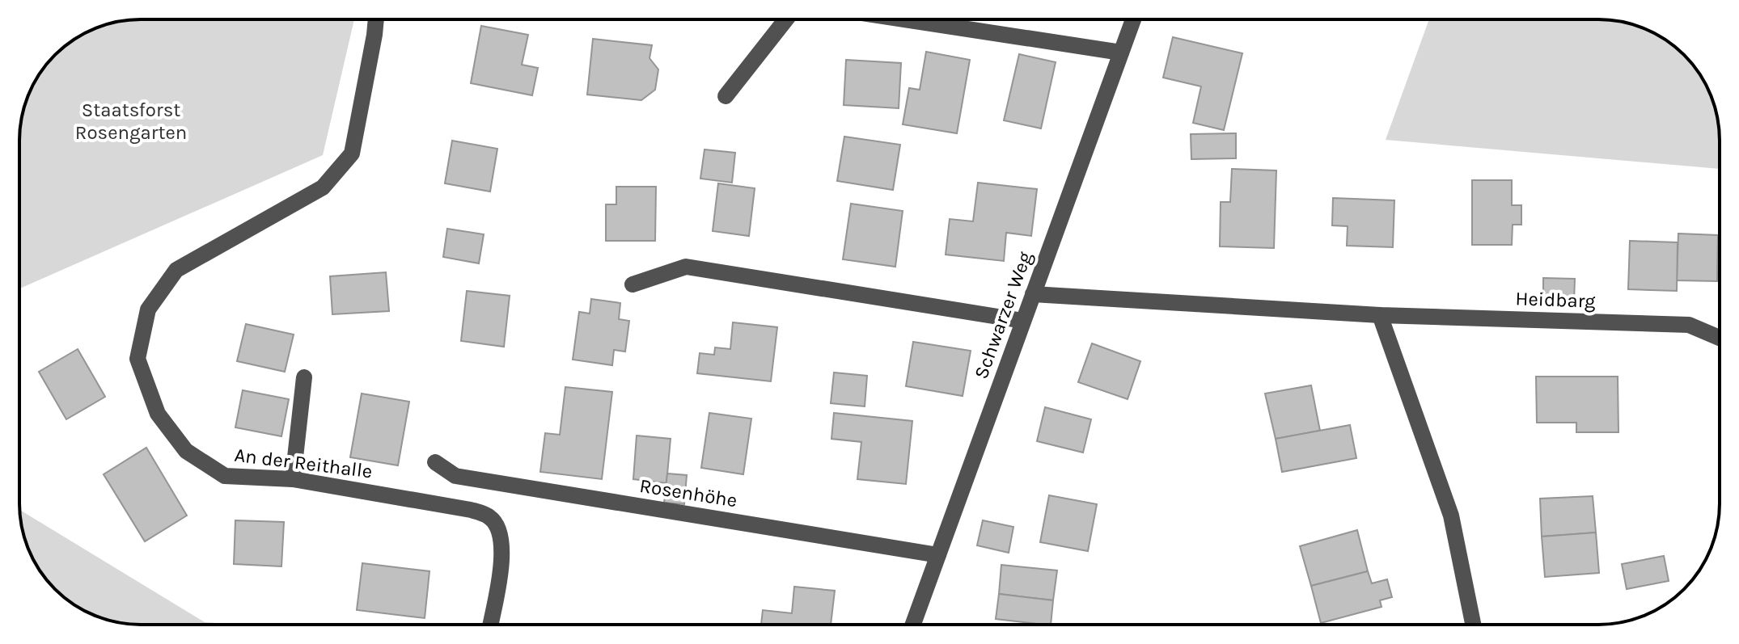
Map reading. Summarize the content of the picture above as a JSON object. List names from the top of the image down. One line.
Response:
{"streets":{"street":["Heidbarg","Schwarzer Weg","An der Reithalle","Rosenhöhe"]},"crossings":[["Heidbarg","Schwarzer Weg"],["Schwarzer Weg","Rosenhöhe"]],"parks":["Staatsforst Rosengarten"]}
